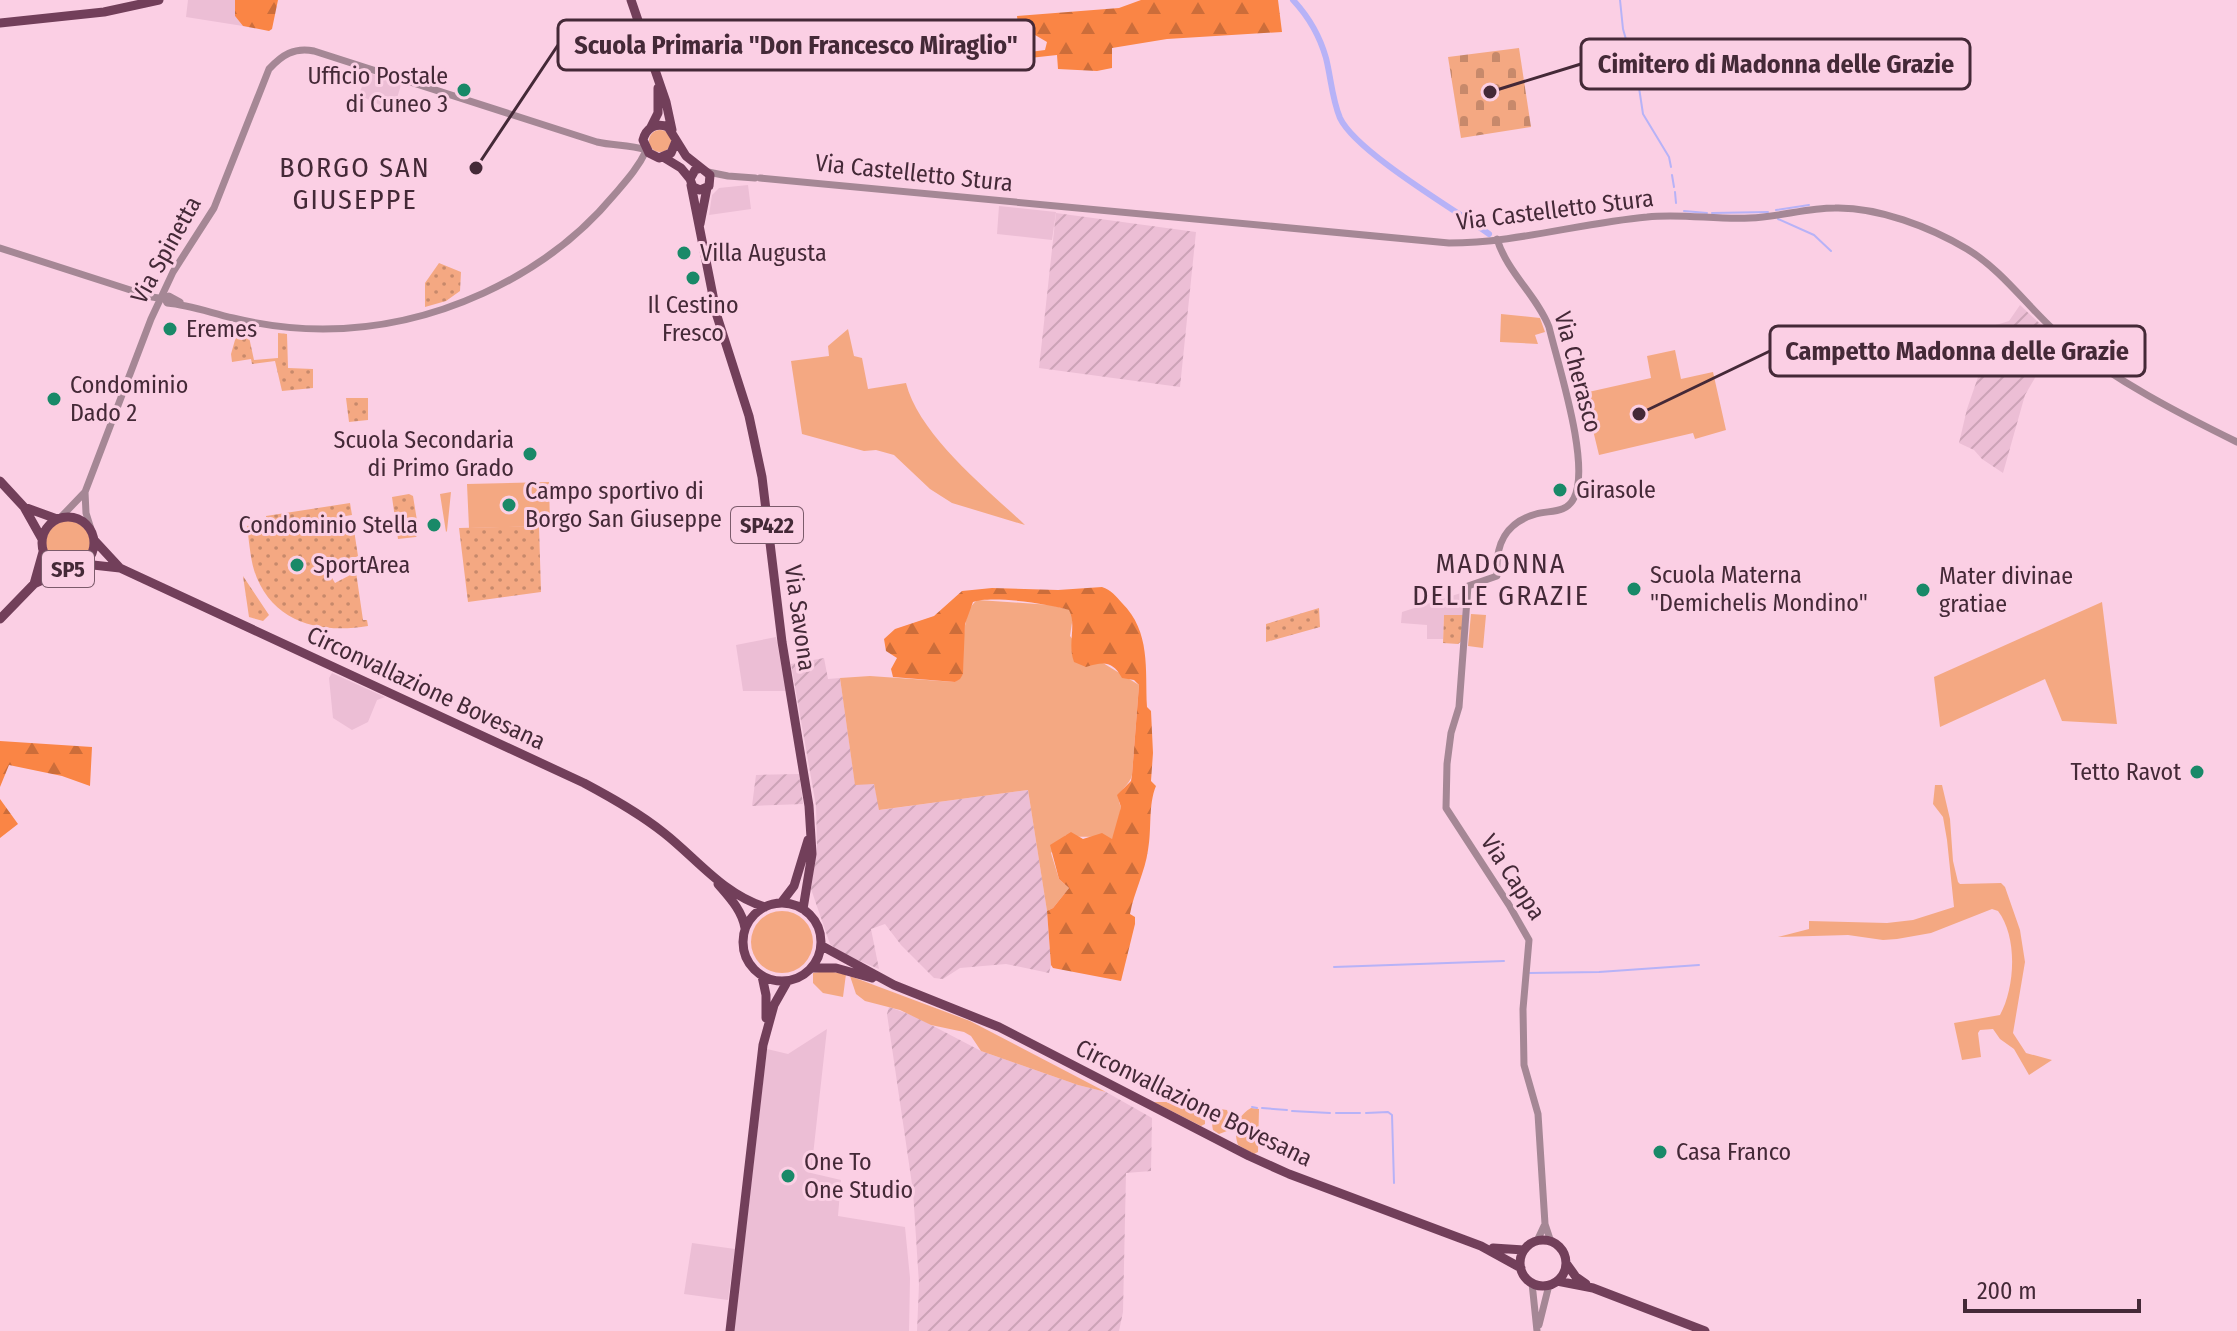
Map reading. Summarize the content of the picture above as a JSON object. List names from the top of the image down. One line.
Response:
{"streets":{"main road":["SP422","SP5","Via Savona","Circonvallazione Bovesana"],"street":["Via Castelletto Stura","Via Spinetta","Via Cherasco","Via Cappa"]},"crossings":[["Via Castelletto Stura","Via Cherasco"],["Via Castelletto Stura","SP422"],["Via Castelletto Stura","Via Savona"],["Via Spinetta","SP5"],["Via Spinetta","Circonvallazione Bovesana"],["Via Cherasco","Via Cappa"],["SP422","Via Savona"],["SP5","Circonvallazione Bovesana"],["Via Savona","Circonvallazione Bovesana"]],"districts":["BORGO SAN GIUSEPPE","MADONNA DELLE GRAZIE"],"places":["Ufficio Postale di Cuneo 3","Cimitero di Madonna delle Grazie","Scuola Primaria \"Don Francesco Miraglio\"","Villa Augusta","Il Cestino Fresco","Eremes","Condominio Dado 2","Campetto Madonna delle Grazie","Scuola Secondaria di Primo Grado","Girasole","Campo sportivo di Borgo San Giuseppe","Condominio Stella","SportArea","Scuola Materna \"Demichelis Mondino\"","Mater divinae gratiae","Tetto Ravot","Casa Franco","One To One Studio"],"scale_bar":"200 m"}
